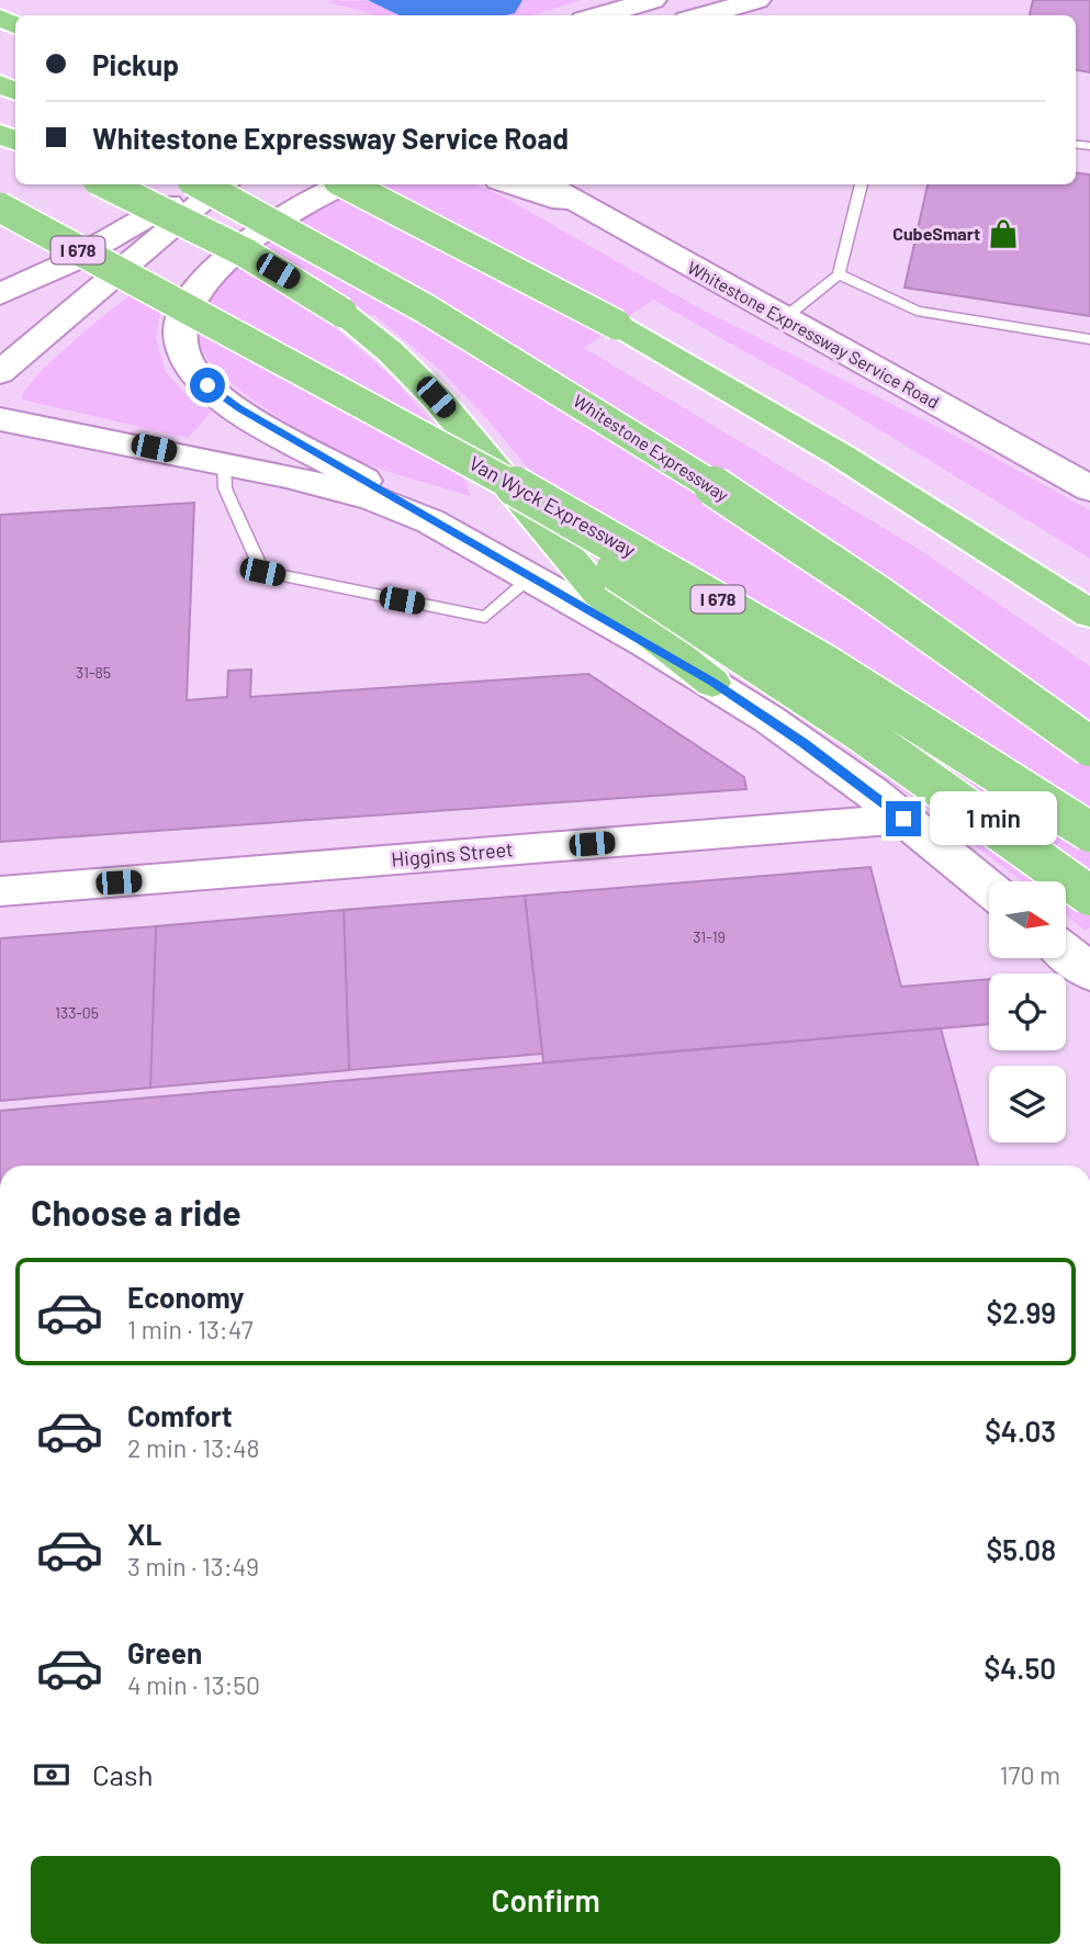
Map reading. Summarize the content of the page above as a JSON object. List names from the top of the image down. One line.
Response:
{"streets":{"highway":["I 678","Whitestone Expressway","Van Wyck Expressway"],"main road":["Whitestone Expressway Service Road"],"street":["Higgins Street"]},"places":{"shop":["CubeSmart"]},"house_numbers":["31-85","31-19","133-05"],"north":"right","page":{"banner":["Pickup","Whitestone Expressway Service Road"],"bubble":"1 min","heading":"Choose a ride","list":[{"name":"Economy","note":"1 min · 13:47","value":"$2.99"},{"name":"Comfort","note":"2 min · 13:48","value":"$4.03"},{"name":"XL","note":"3 min · 13:49","value":"$5.08"},{"name":"Green","note":"4 min · 13:50","value":"$4.50"}],"pay":["Cash","170 m"],"buttons":"Confirm"}}
